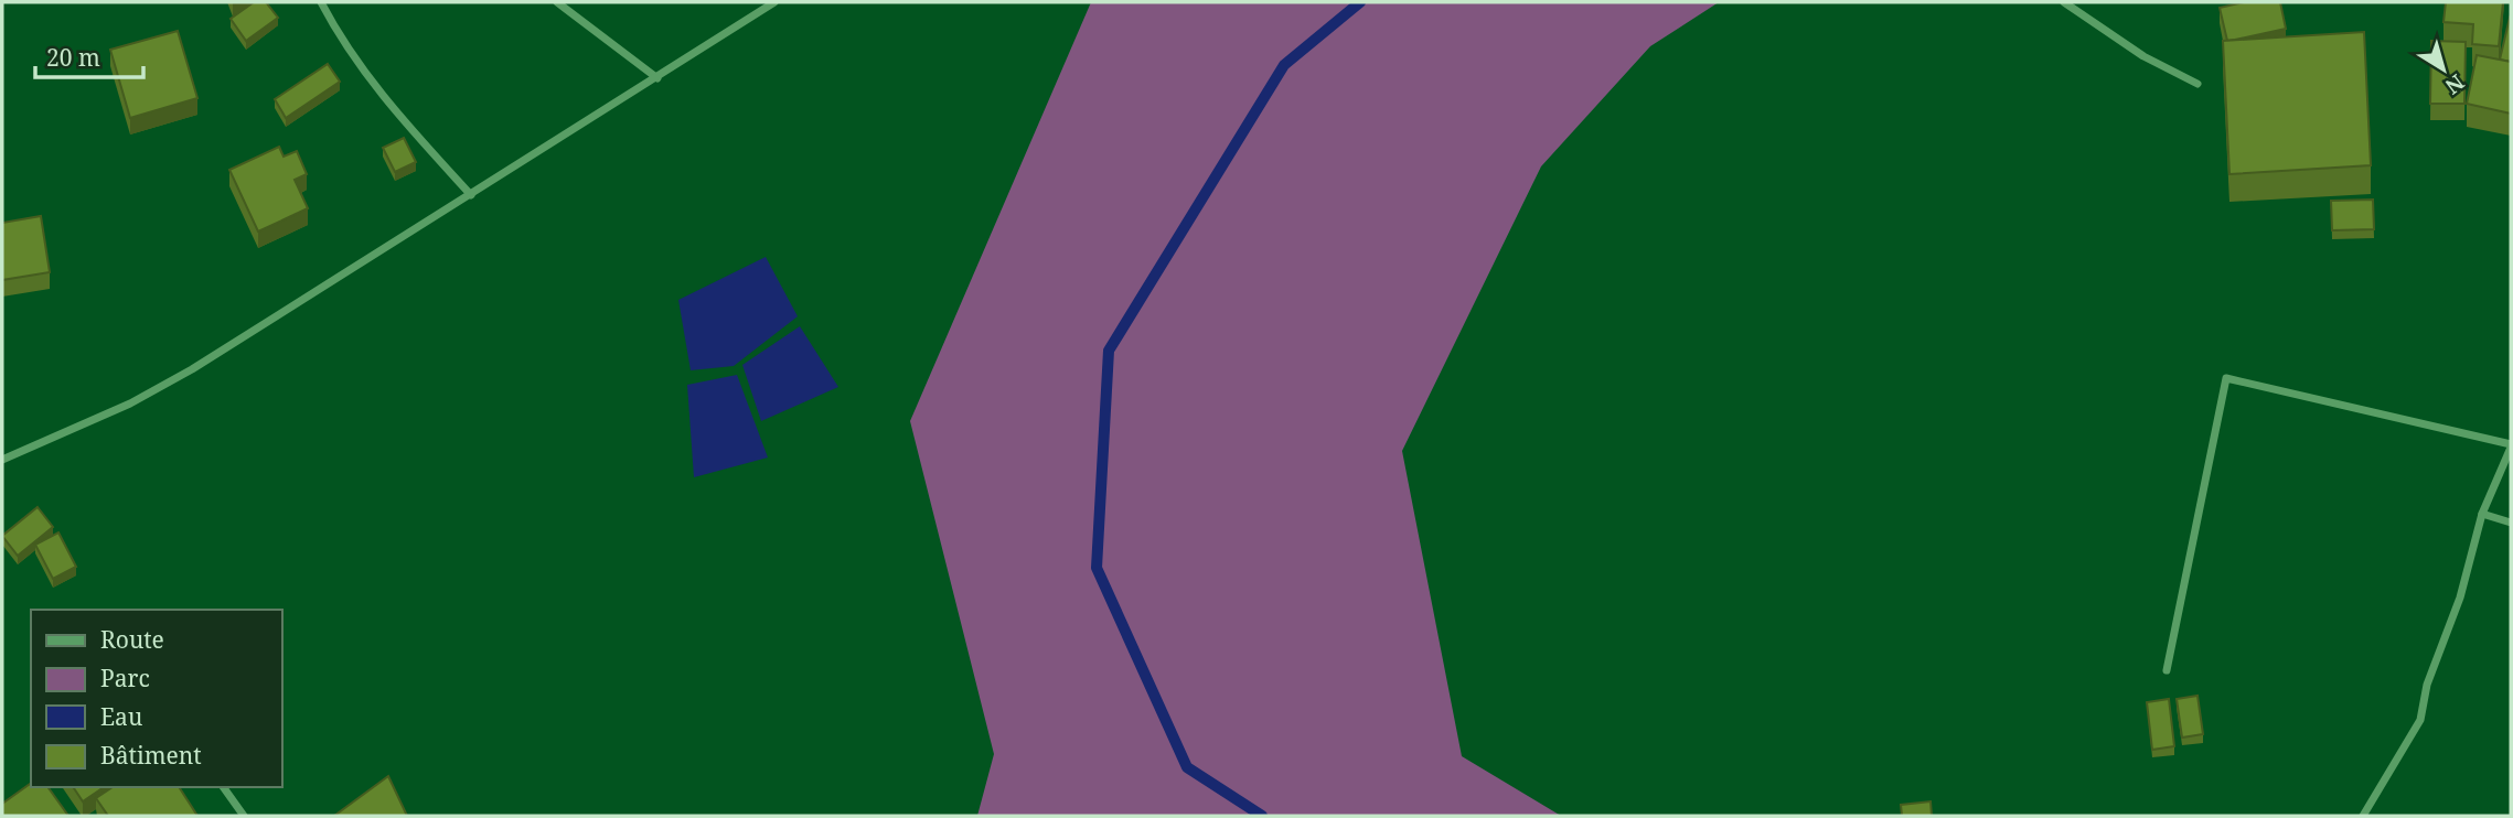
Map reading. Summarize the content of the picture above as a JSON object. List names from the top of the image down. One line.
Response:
{"legend":["Route","Parc","Eau","Bâtiment"],"scale_bar":"20 m","north":"bottom right"}
